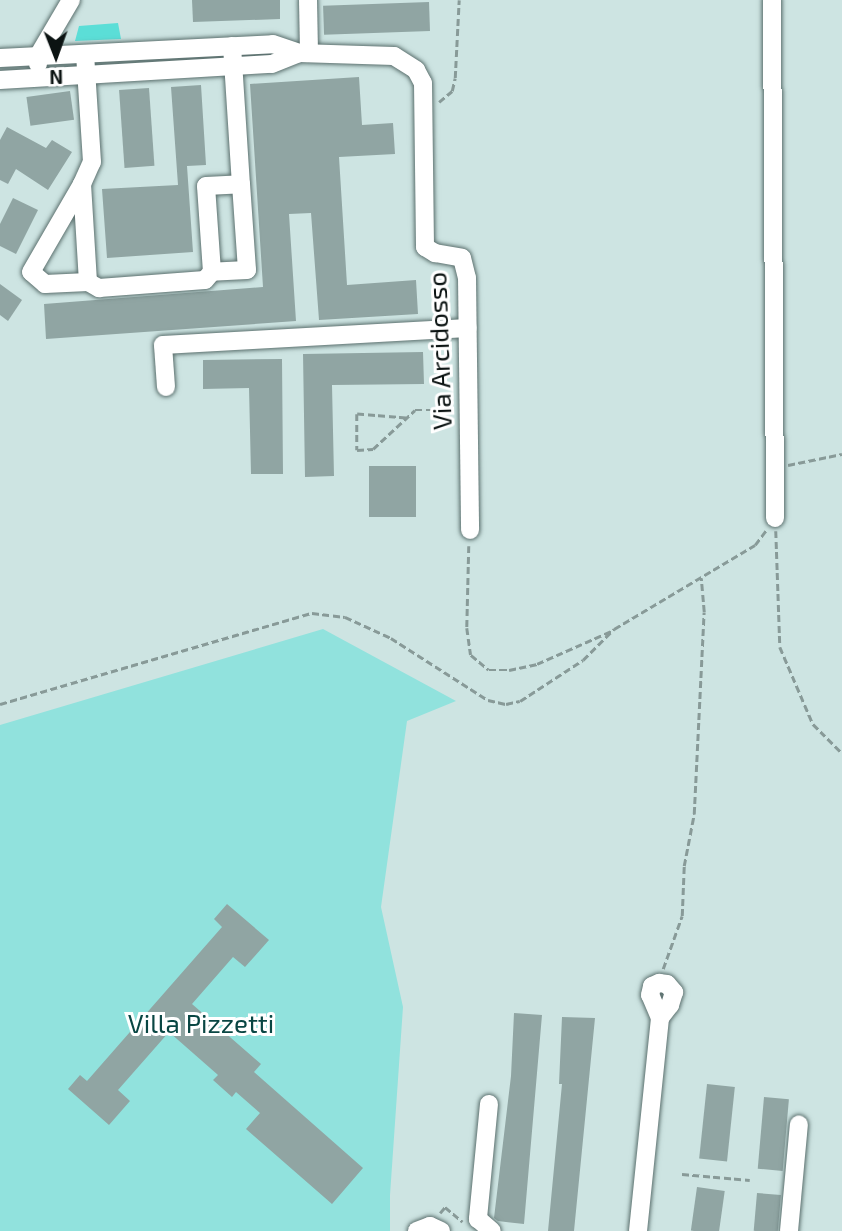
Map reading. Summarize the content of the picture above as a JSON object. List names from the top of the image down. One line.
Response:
{"streets":{"street":["Via Arcidosso"]},"parks":["Villa Pizzetti"],"north":"bottom"}
